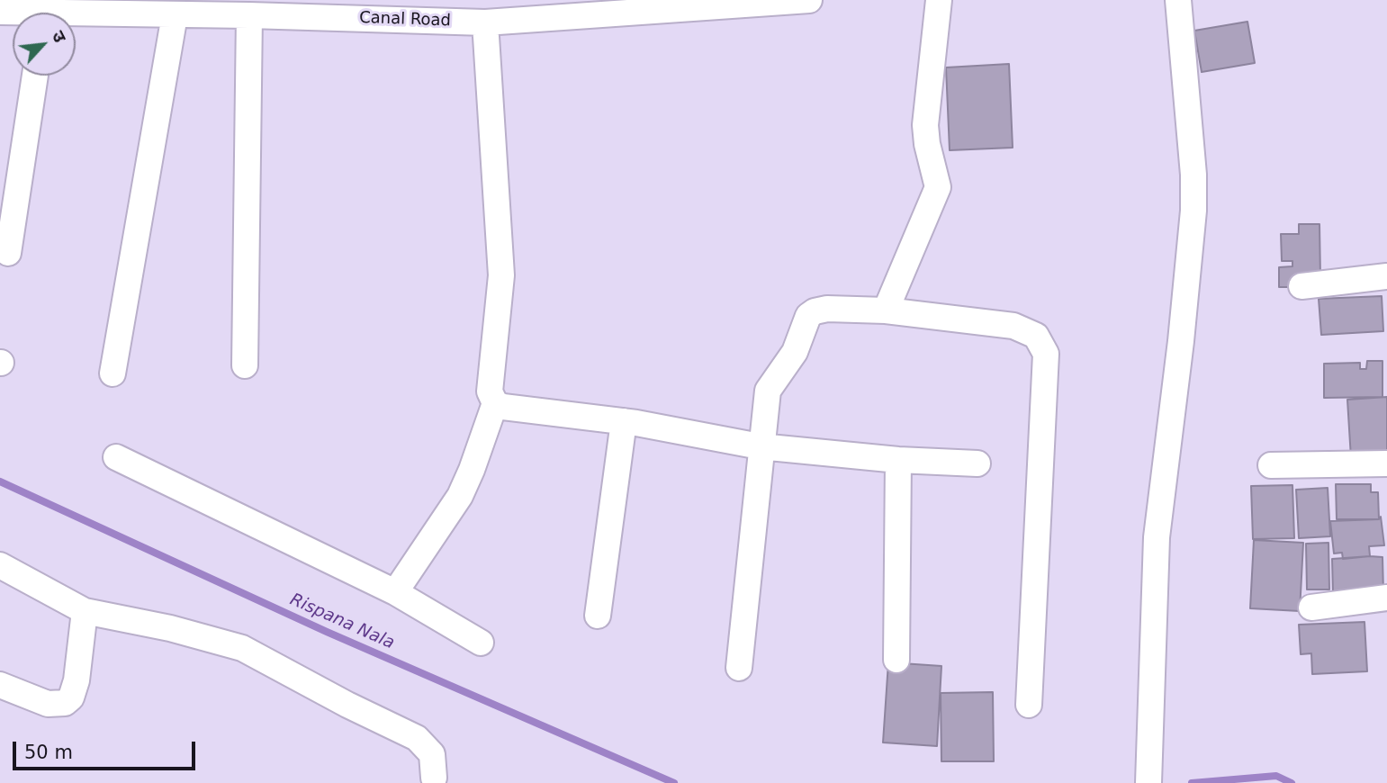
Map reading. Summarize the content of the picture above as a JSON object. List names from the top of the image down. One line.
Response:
{"streets":{"street":["Canal Road"]},"water":["Rispana Nala"],"scale_bar":"50 m","north":"top right"}
